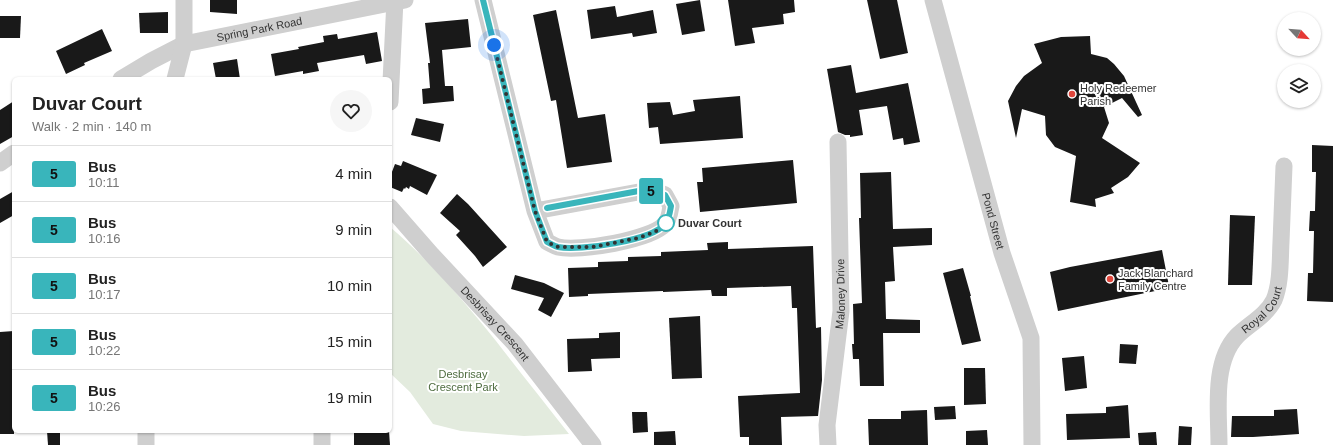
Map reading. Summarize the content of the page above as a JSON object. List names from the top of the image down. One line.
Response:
{"streets":{"street":["Spring Park Road","Pond Street","Maloney Drive","Royal Court","Desbrisay Crescent"]},"parks":["Desbrisay Crescent Park"],"places":["Holy Redeemer Parish","Duvar Court","Jack Blanchard Family Centre"],"lines":["bus line 5"],"north":"bottom right","page":{"on_map":"5","heading":["Duvar Court","Walk · 2 min · 140 m"],"list":[{"mark":"5","name":"Bus","note":"10:11","value":"4 min"},{"mark":"5","name":"Bus","note":"10:16","value":"9 min"},{"mark":"5","name":"Bus","note":"10:17","value":"10 min"},{"mark":"5","name":"Bus","note":"10:22","value":"15 min"},{"mark":"5","name":"Bus","note":"10:26","value":"19 min"}]}}
